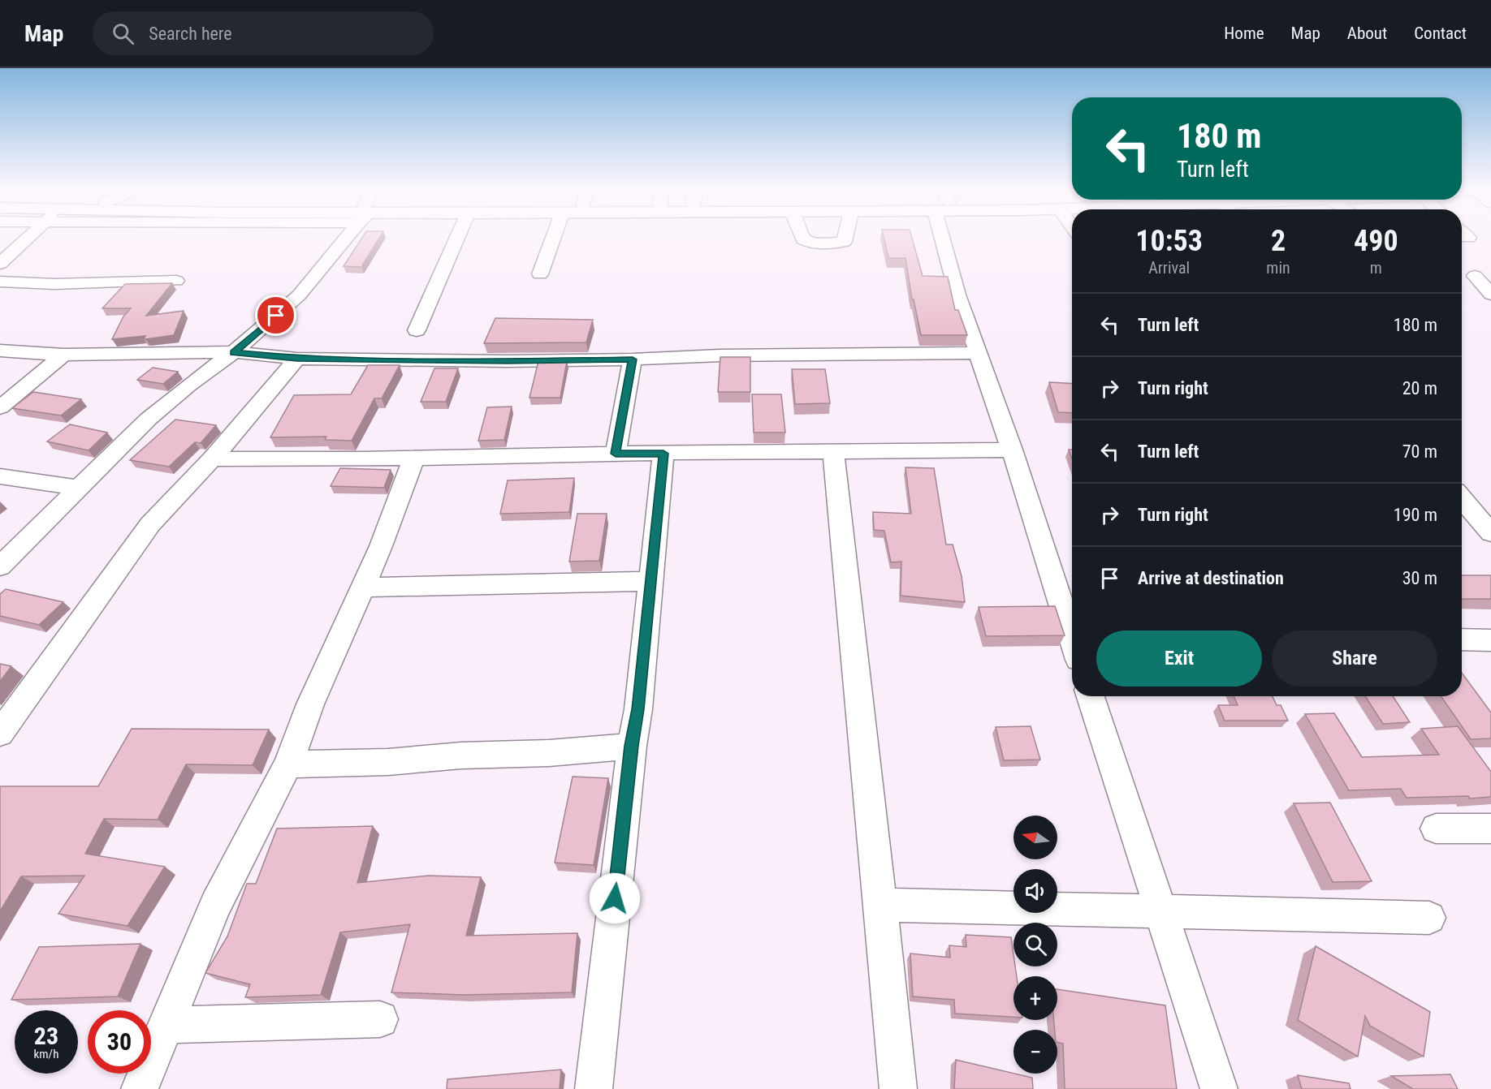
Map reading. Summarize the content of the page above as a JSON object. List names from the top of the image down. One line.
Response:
{"north":"left","page":{"header":"Map","search":"Search here","nav":["Home","Map","About","Contact"],"turn":["180 m","Turn left"],"eta":["10:53","Arrival","2","min","490","m"],"list":[{"name":"Turn left","value":"180 m"},{"name":"Turn right","value":"20 m"},{"name":"Turn left","value":"70 m"},{"name":"Turn right","value":"190 m"},{"name":"Arrive at destination","value":"30 m"}],"buttons":["Exit","Share"],"map_buttons":["+","−"],"speed":"23 km/h","limit":"30"}}
